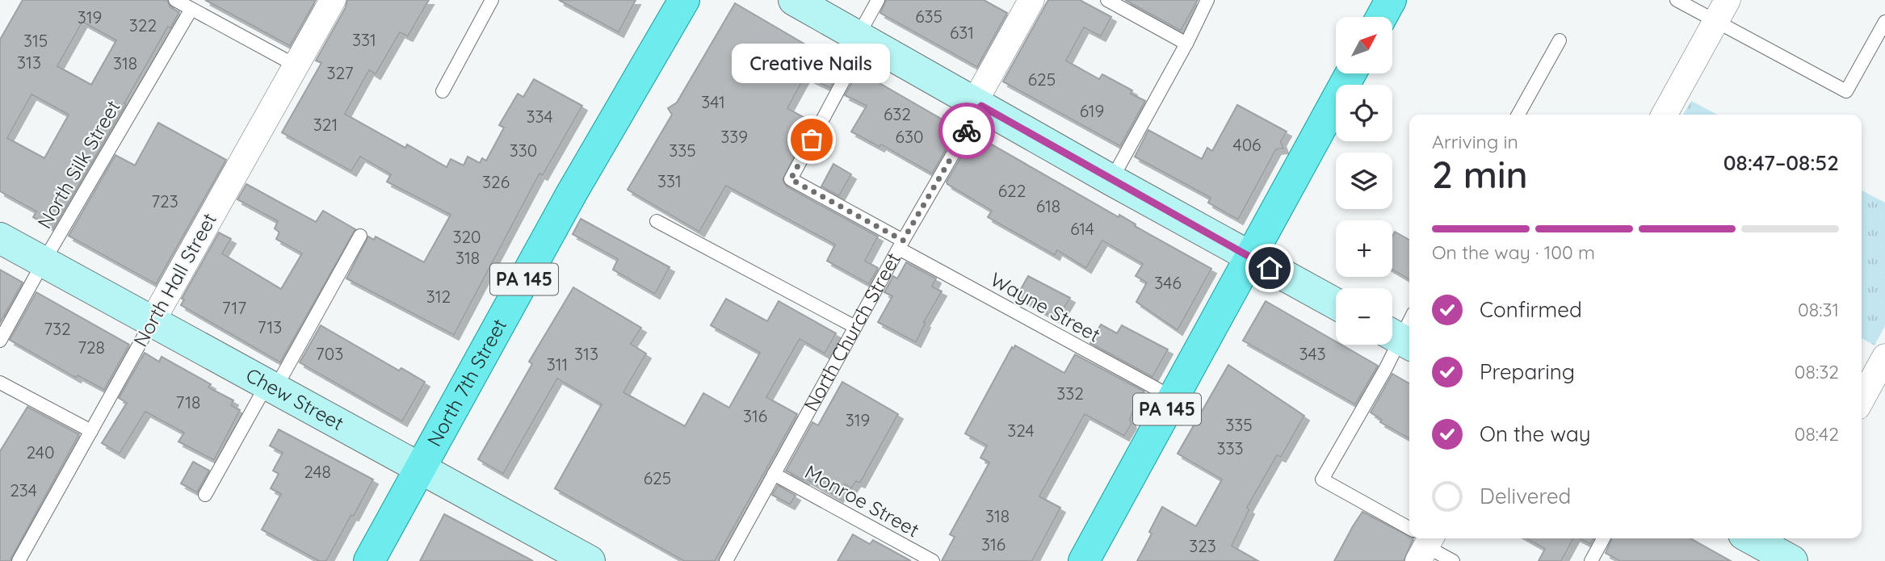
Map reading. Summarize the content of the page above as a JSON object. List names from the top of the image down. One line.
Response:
{"streets":{"main road":["PA 145","North 7th Street"],"street":["North Hall Street","North Church Street","Chew Street"],"lane":["North Silk Street","Wayne Street","Monroe Street"]},"crossings":[["North Silk Street","Chew Street"],["PA 145","Wayne Street"],["North Hall Street","Chew Street"],["Wayne Street","North Church Street"],["North Church Street","Monroe Street"],["North 7th Street","Chew Street"]],"places":["Creative Nails"],"house_numbers":["635","319","322","631","331","315","313","318","327","625","341","619","632","334","321","339","630","406","330","335","331","326","622","723","618","614","320","318","346","312","717","713","732","728","703","313","343","311","332","718","316","319","335","324","333","240","248","625","234","318","316","323"],"north":"top right","page":{"map_buttons":["+","−"],"bubble":"Creative Nails","heading":["2 min","Arriving in","08:47–08:52"],"bar":"On the way · 100 m","list":[["Confirmed","08:31"],["Preparing","08:32"],["On the way","08:42"],"Delivered"]}}
